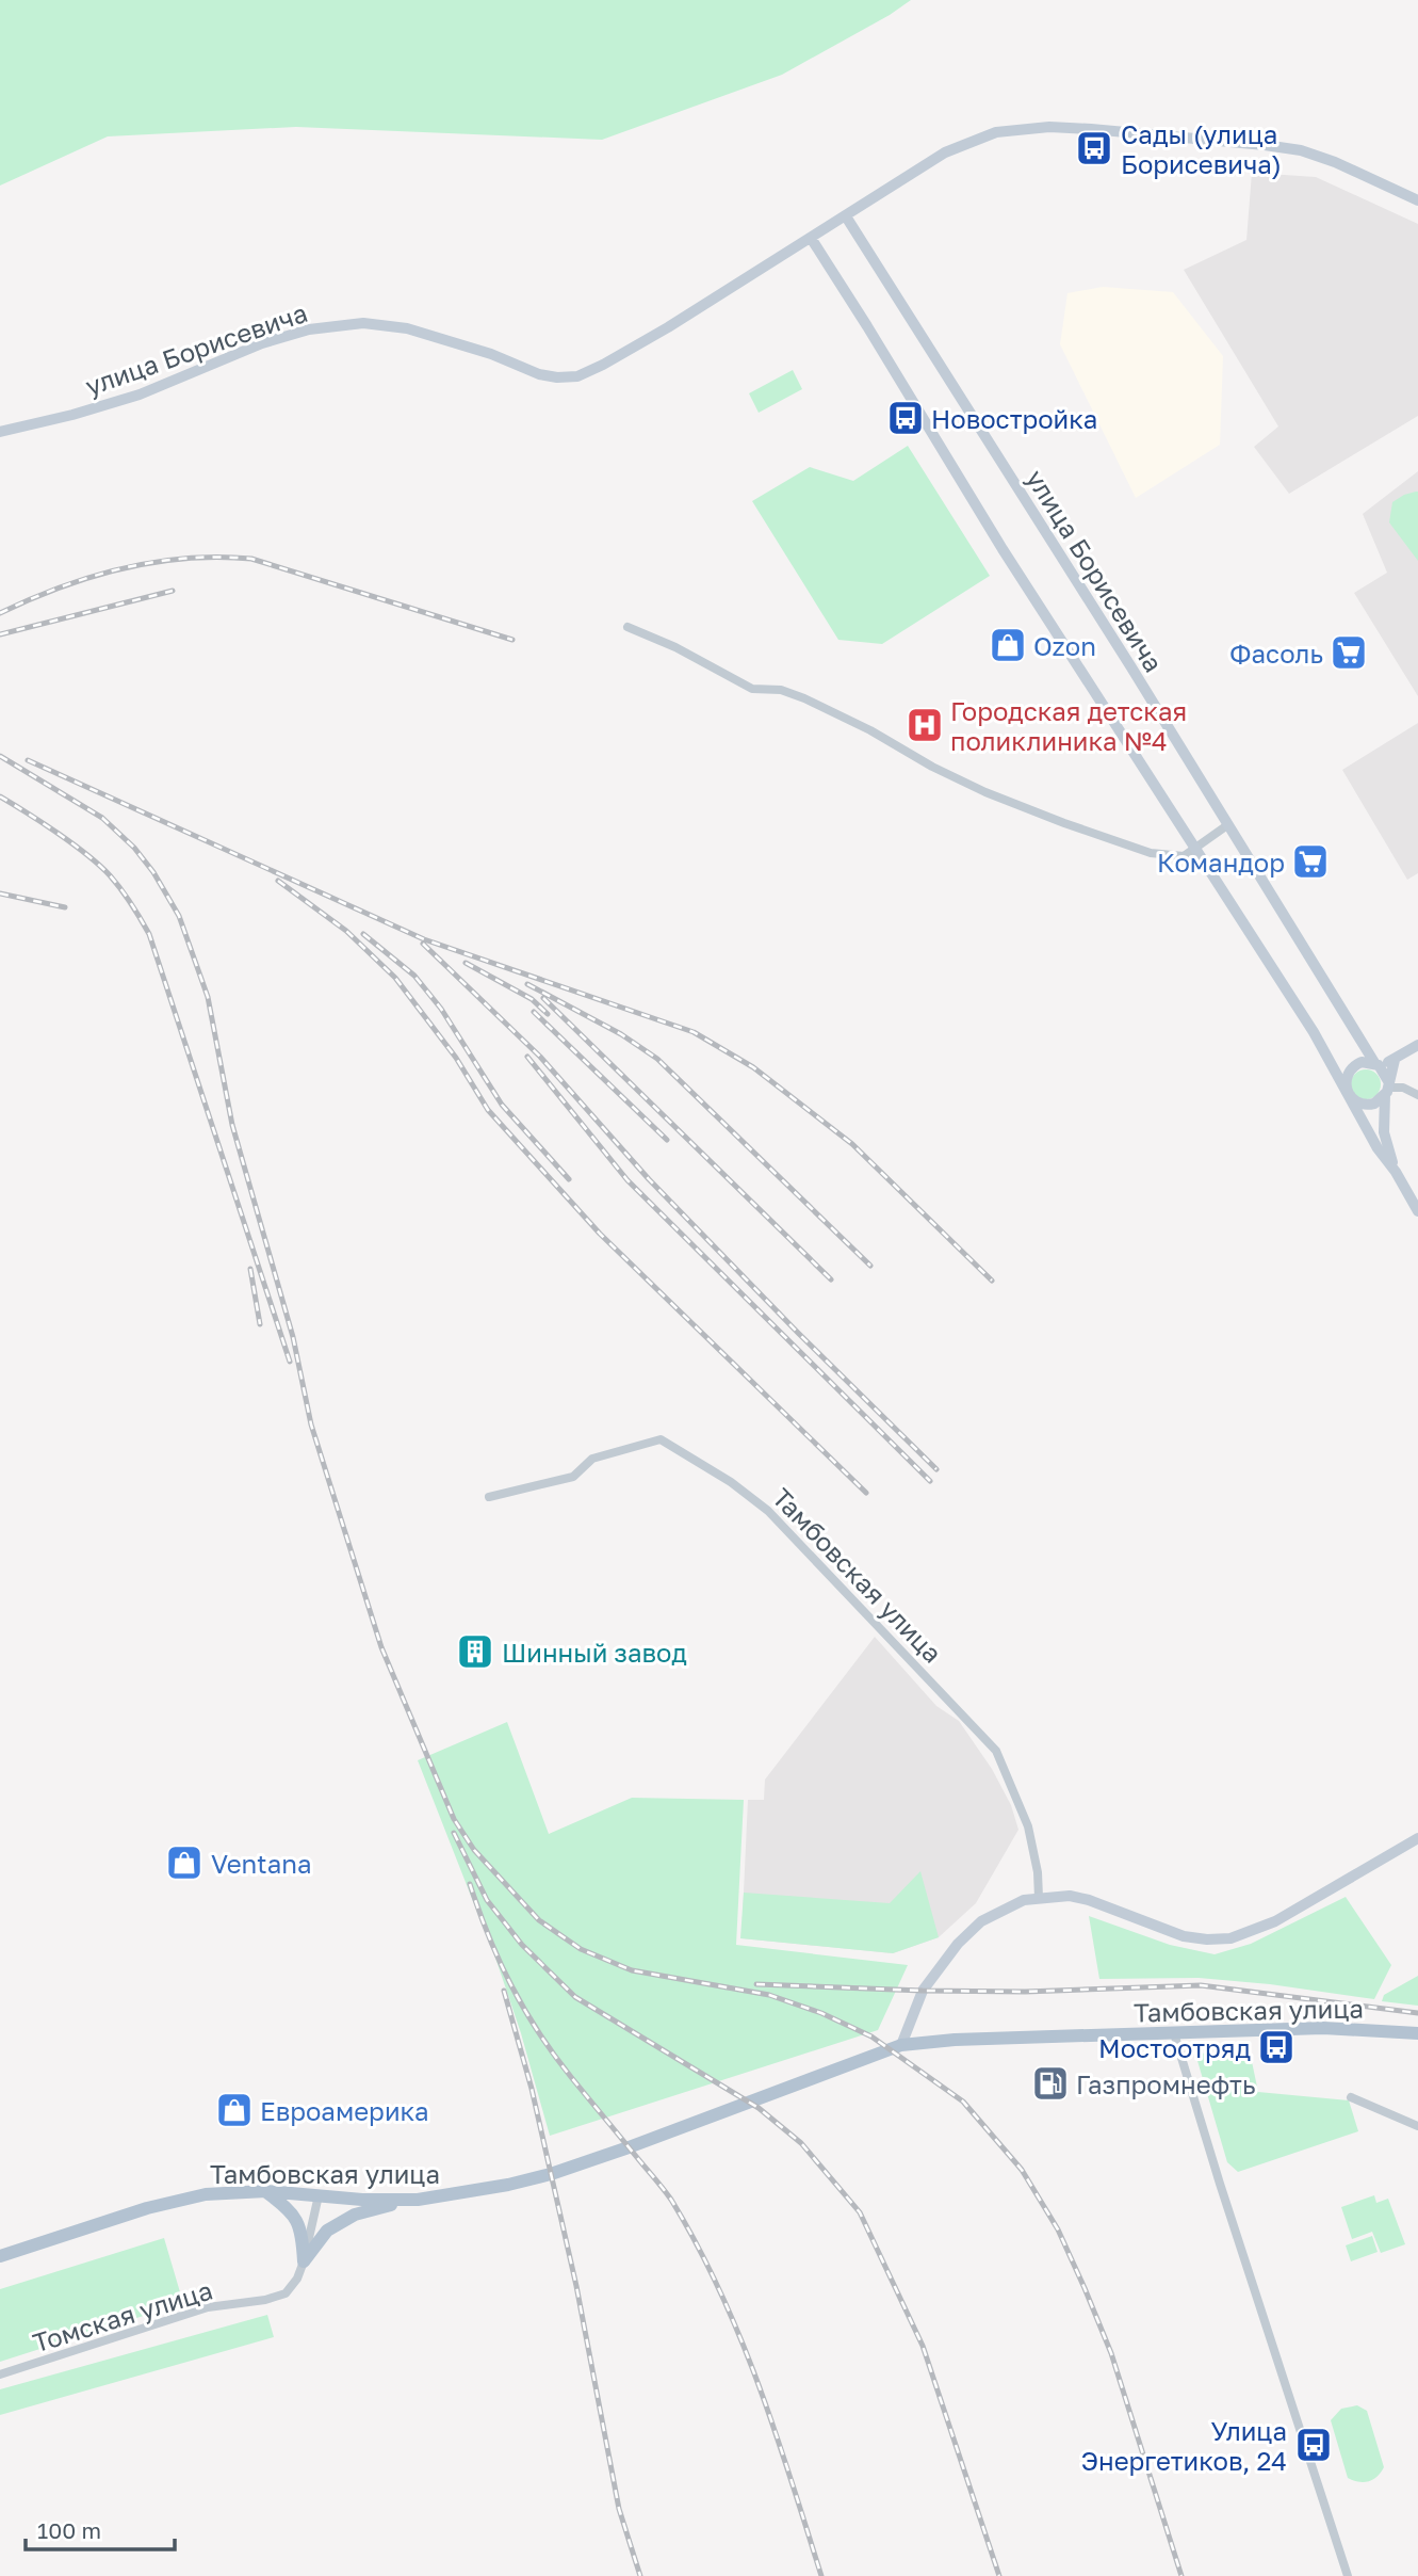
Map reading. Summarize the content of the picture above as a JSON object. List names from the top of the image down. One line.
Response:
{"streets":{"main road":["Тамбовская улица"],"street":["улица Борисевича","Томская улица"]},"crossings":[["Тамбовская улица","Томская улица"]],"places":{"bus stop":["Сады (улица Борисевича)","Новостройка","Мостоотряд","Улица Энергетиков, 24"],"shop":["Ozon","Ventana","Евроамерика"],"supermarket":["Фасоль","Командор"],"hospital":["Городская детская поликлиника №4"],"building":["Шинный завод"],"fuel station":["Газпромнефть"]},"scale_bar":"100 m"}
